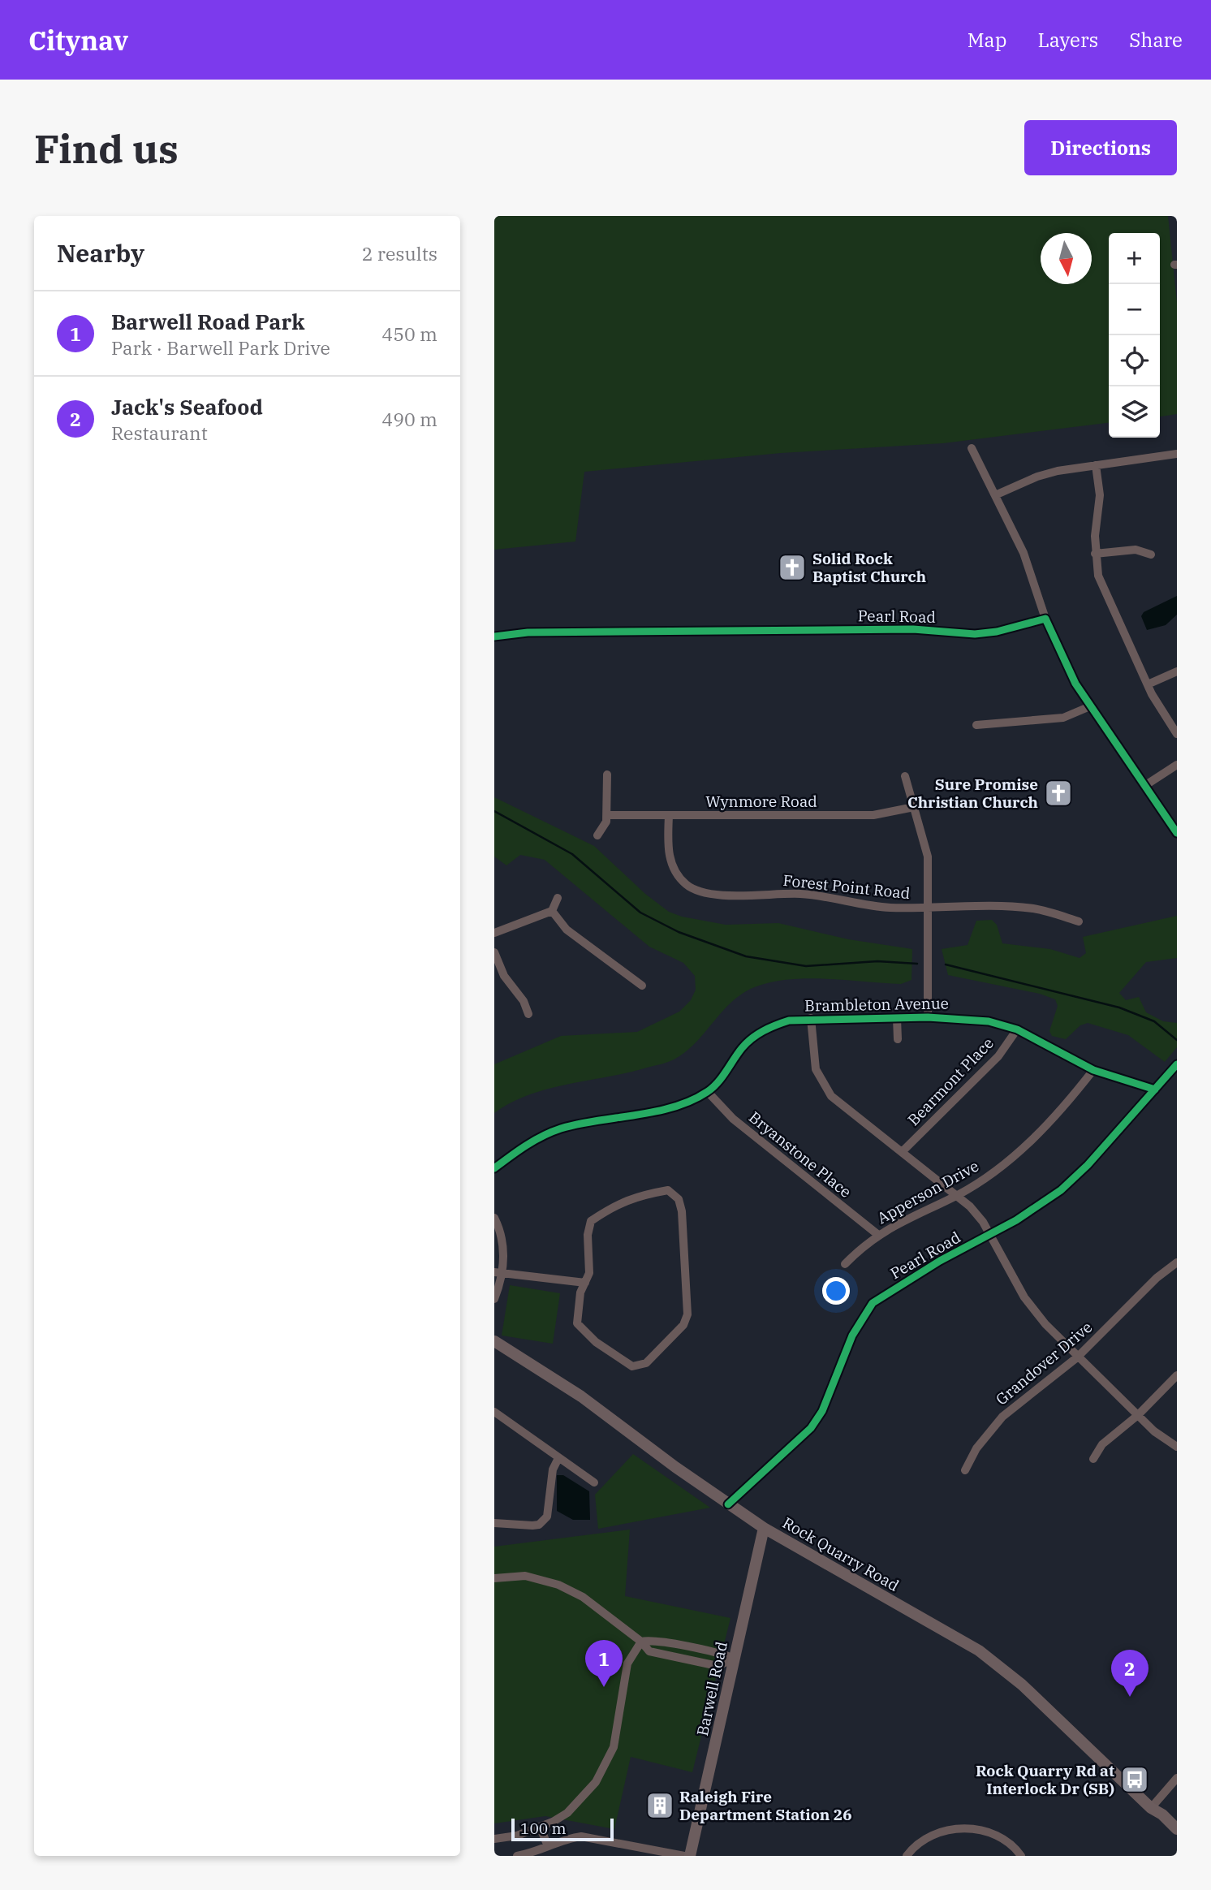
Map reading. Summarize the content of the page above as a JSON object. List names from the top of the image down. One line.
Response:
{"streets":{"main road":["Rock Quarry Road","Barwell Road"],"street":["Pearl Road","Wynmore Road","Forest Point Road","Brambleton Avenue","Bearmont Place","Bryanstone Place","Apperson Drive","Grandover Drive"]},"crossings":[["Pearl Road","Brambleton Avenue"],["Pearl Road","Rock Quarry Road"],["Wynmore Road","Forest Point Road"],["Brambleton Avenue","Bearmont Place"],["Brambleton Avenue","Bryanstone Place"],["Brambleton Avenue","Apperson Drive"],["Bryanstone Place","Apperson Drive"],["Rock Quarry Road","Barwell Road"]],"places":{"church":["Solid Rock Baptist Church","Sure Promise Christian Church"],"bus stop":["Rock Quarry Rd at Interlock Dr (SB)"],"building":["Raleigh Fire Department Station 26"]},"scale_bar":"100 m","north":"bottom","page":{"header":"Citynav","nav":["Map","Layers","Share"],"buttons":"Directions","title":"Find us","heading":["Nearby","2 results"],"map_buttons":["+","−"],"list":[{"mark":"1","name":"Barwell Road Park","note":"Park · Barwell Park Drive","value":"450 m"},{"mark":"2","name":"Jack's Seafood","note":"Restaurant","value":"490 m"}],"pins":["1","2"],"scale":"100 m"}}
